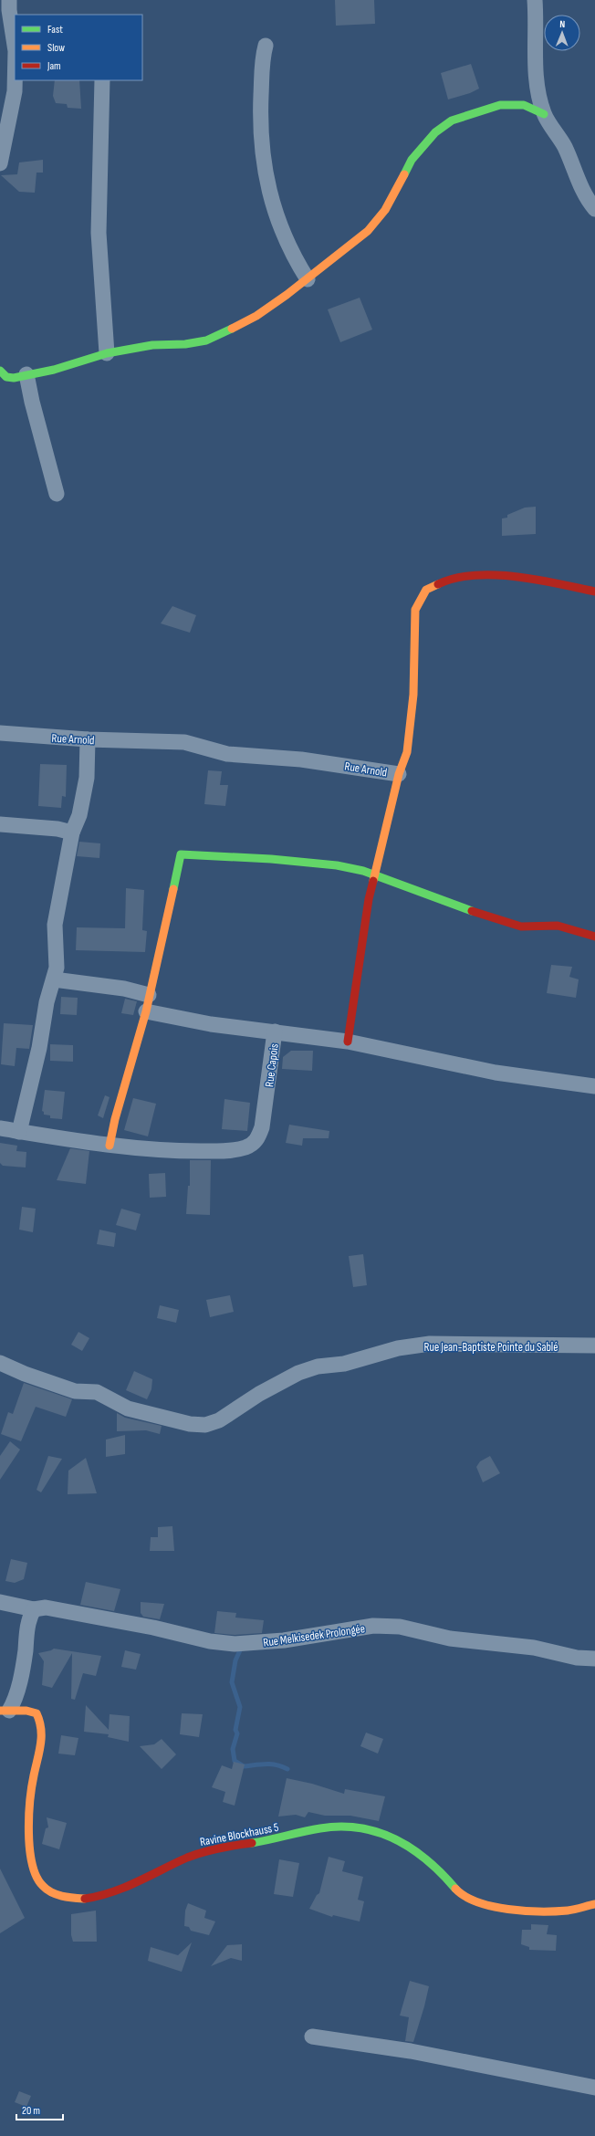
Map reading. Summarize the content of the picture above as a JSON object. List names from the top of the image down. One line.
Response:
{"streets":{"street":["Rue Arnold","Rue Capois","Rue Jean-Baptiste Pointe du Sablé","Rue Melkisedek Prolongée","Ravine Blockhauss 5"]},"crossings":[["Rue Arnold","Rue Capois"]],"legend":["Fast","Slow","Jam"],"scale_bar":"20 m","north":"top"}
